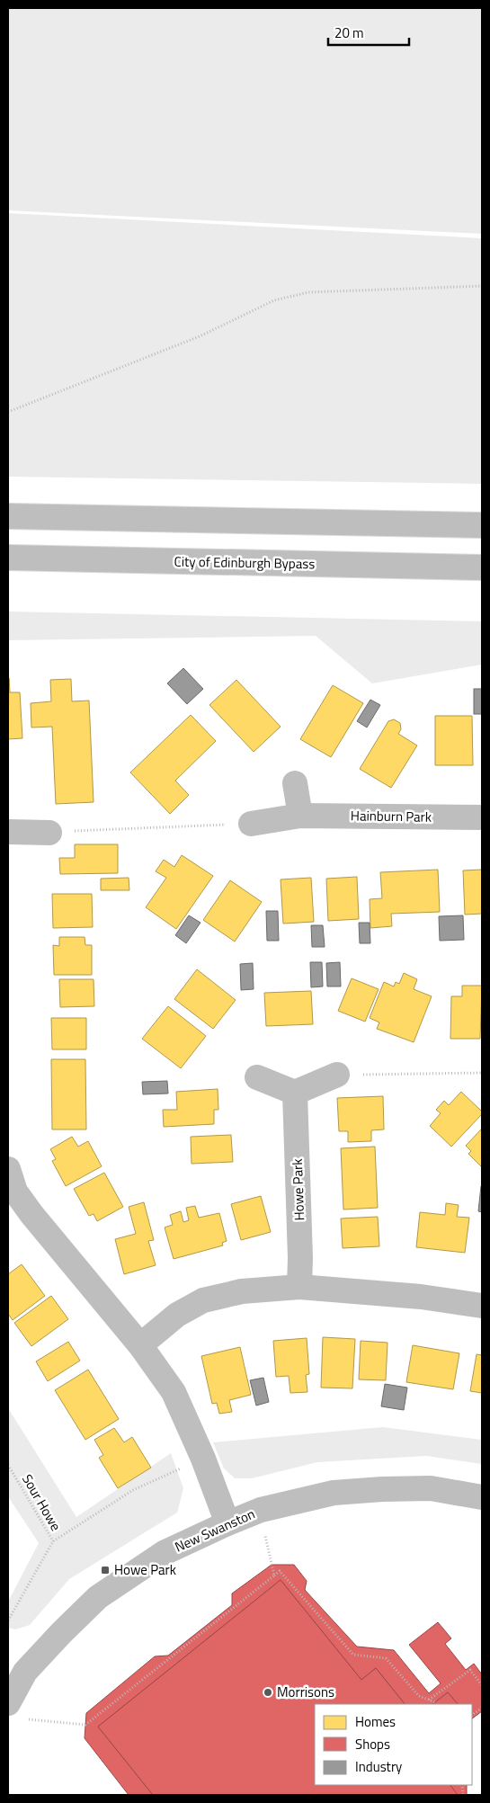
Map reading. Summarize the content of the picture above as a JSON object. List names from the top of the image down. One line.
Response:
{"streets":{"main road":["City of Edinburgh Bypass","Hainburn Park","Howe Park","New Swanston"],"path":["Sour Howe"]},"places":{"transit":["Howe Park"],"other":["Morrisons"]},"legend":["Homes","Shops","Industry"],"scale_bar":"20 m"}
